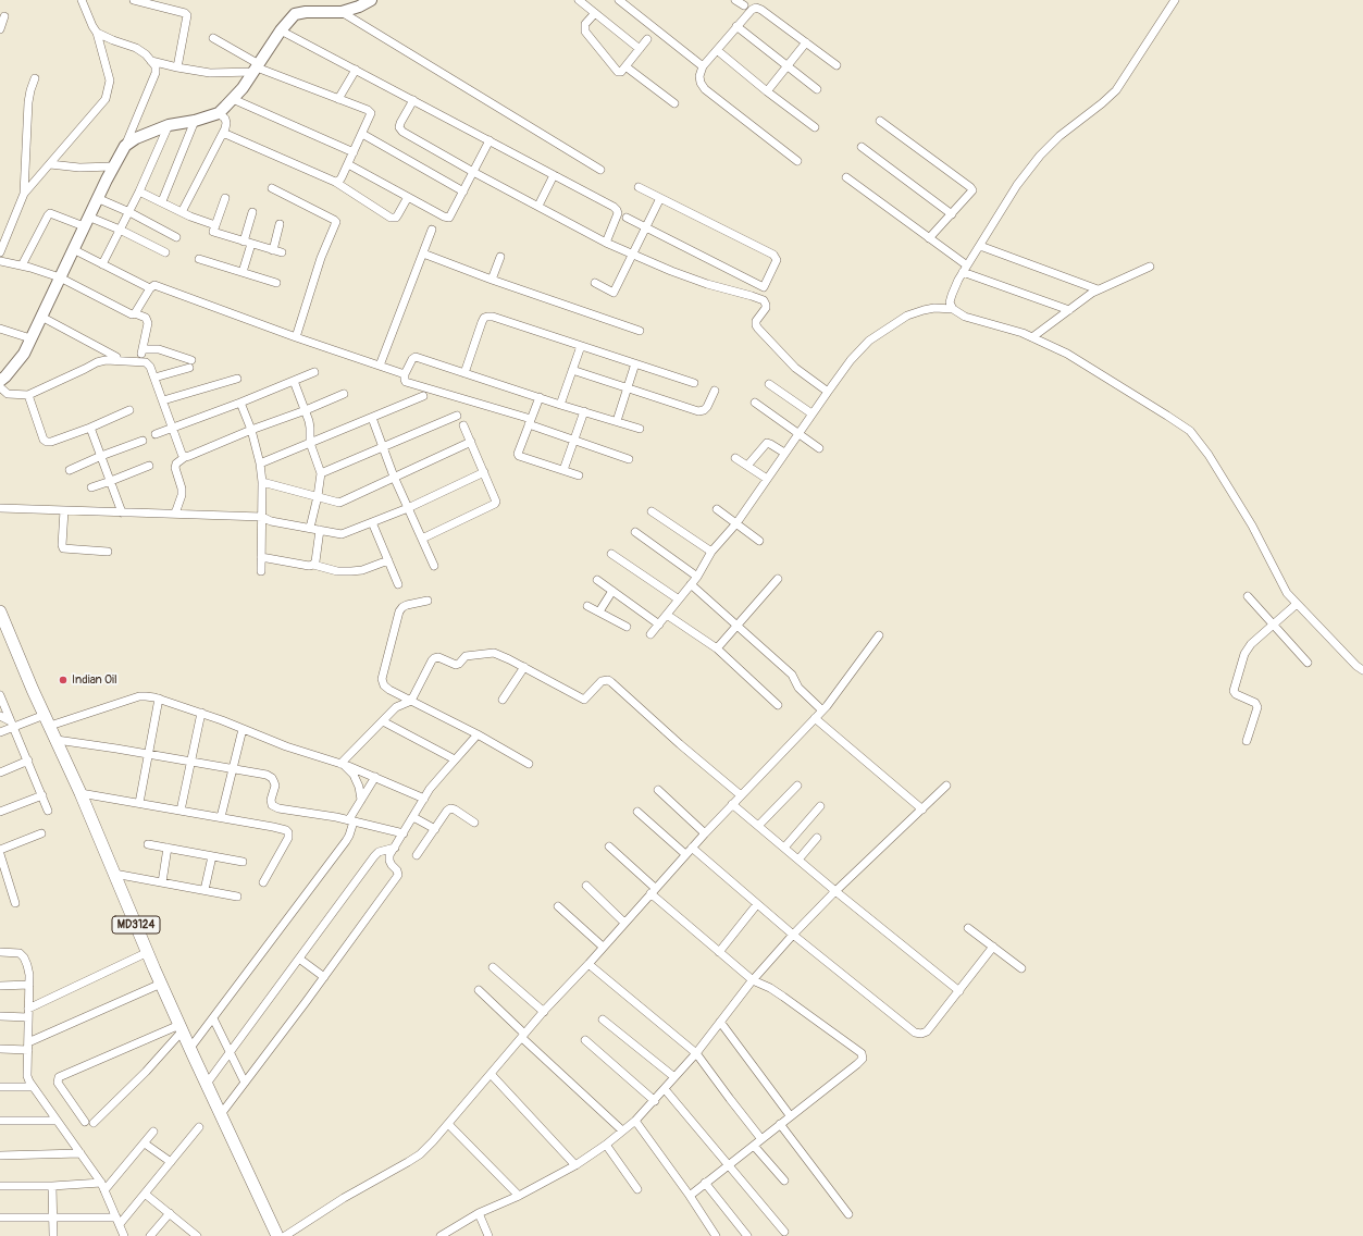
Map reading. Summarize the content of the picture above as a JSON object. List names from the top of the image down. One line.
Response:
{"streets":{"main road":["MD3124"]},"places":["Indian Oil"]}
